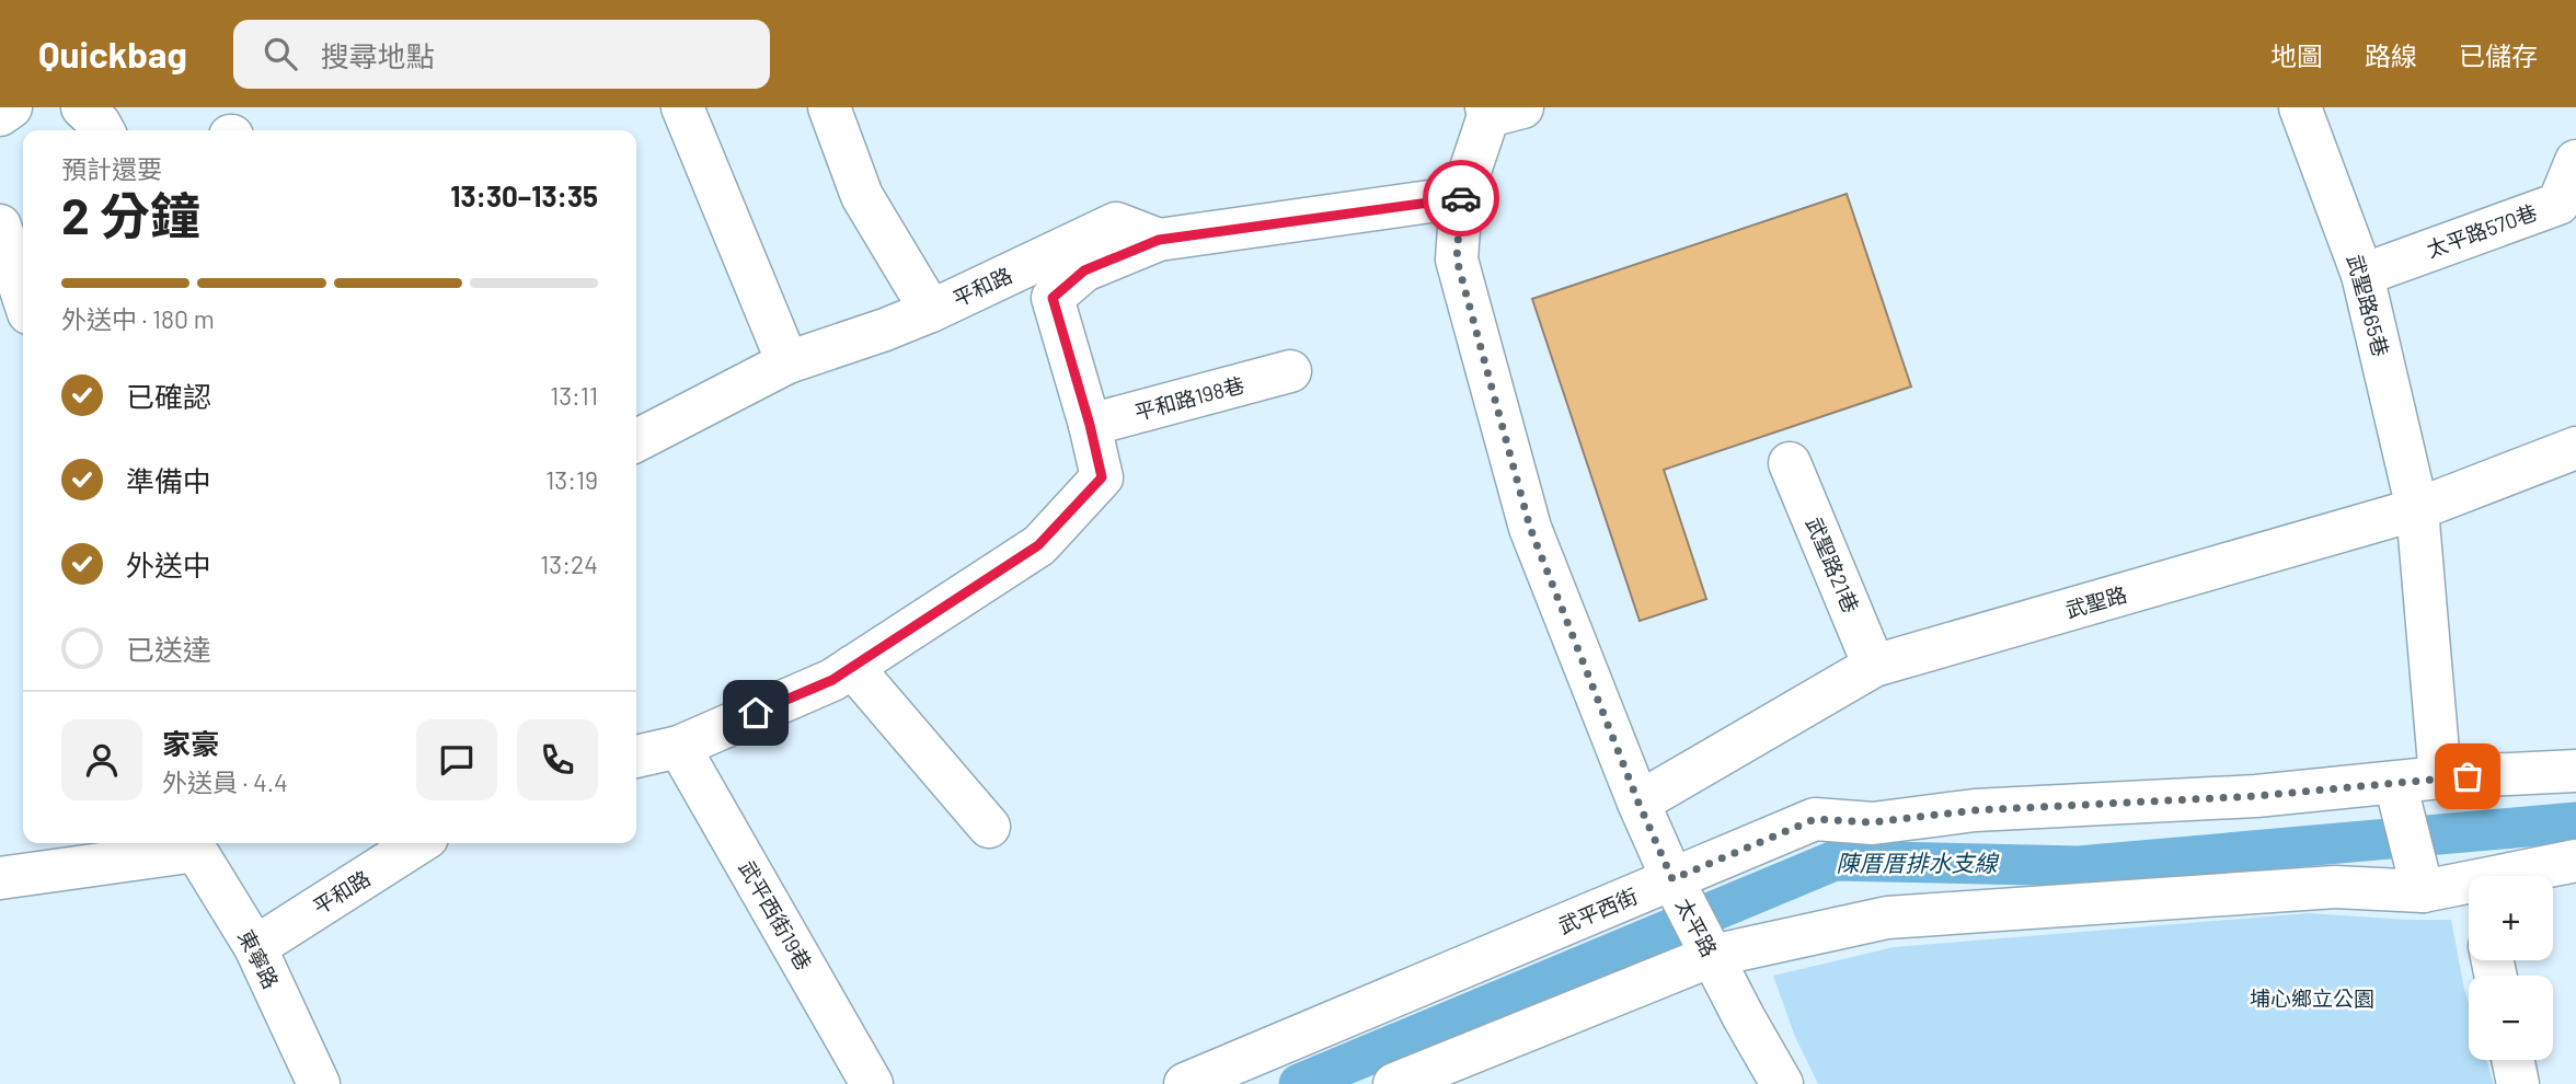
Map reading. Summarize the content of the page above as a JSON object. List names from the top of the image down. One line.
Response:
{"streets":{"street":["太平路570巷","平和路","武聖路65巷","平和路198巷","武聖路21巷","武聖路","武平西街","武平西街19巷","太平路","東寧路"]},"crossings":[["太平路570巷","武聖路65巷"],["平和路","平和路198巷"],["平和路","武平西街19巷"],["平和路","太平路"],["平和路","東寧路"],["武聖路65巷","武聖路"],["武聖路65巷","武平西街"],["武聖路21巷","武聖路"],["武聖路","太平路"],["武平西街","太平路"]],"water":["陳厝厝排水支線"],"parks":["埔心鄉立公園"],"page":{"header":"Quickbag","search":"搜尋地點","nav":["地圖","路線","已儲存"],"heading":["2 分鐘","預計還要","13:30–13:35"],"panel":["家豪","外送員 · 4.4"],"bar":"外送中 · 180 m","list":[["已確認","13:11"],["準備中","13:19"],["外送中","13:24"],"已送達"],"map_buttons":["+","−"]}}
